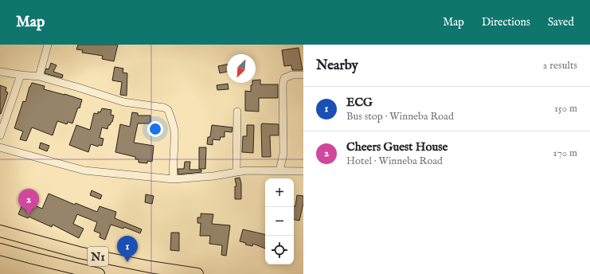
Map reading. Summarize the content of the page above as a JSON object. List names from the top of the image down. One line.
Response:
{"streets":{"highway":["N1"]},"north":"bottom left","page":{"header":"Map","nav":["Map","Directions","Saved"],"heading":["Nearby","2 results"],"list":[{"mark":"1","name":"ECG","note":"Bus stop · Winneba Road","value":"150 m"},{"mark":"2","name":"Cheers Guest House","note":"Hotel · Winneba Road","value":"170 m"}],"map_buttons":["+","−"],"pins":["2","1"]}}
